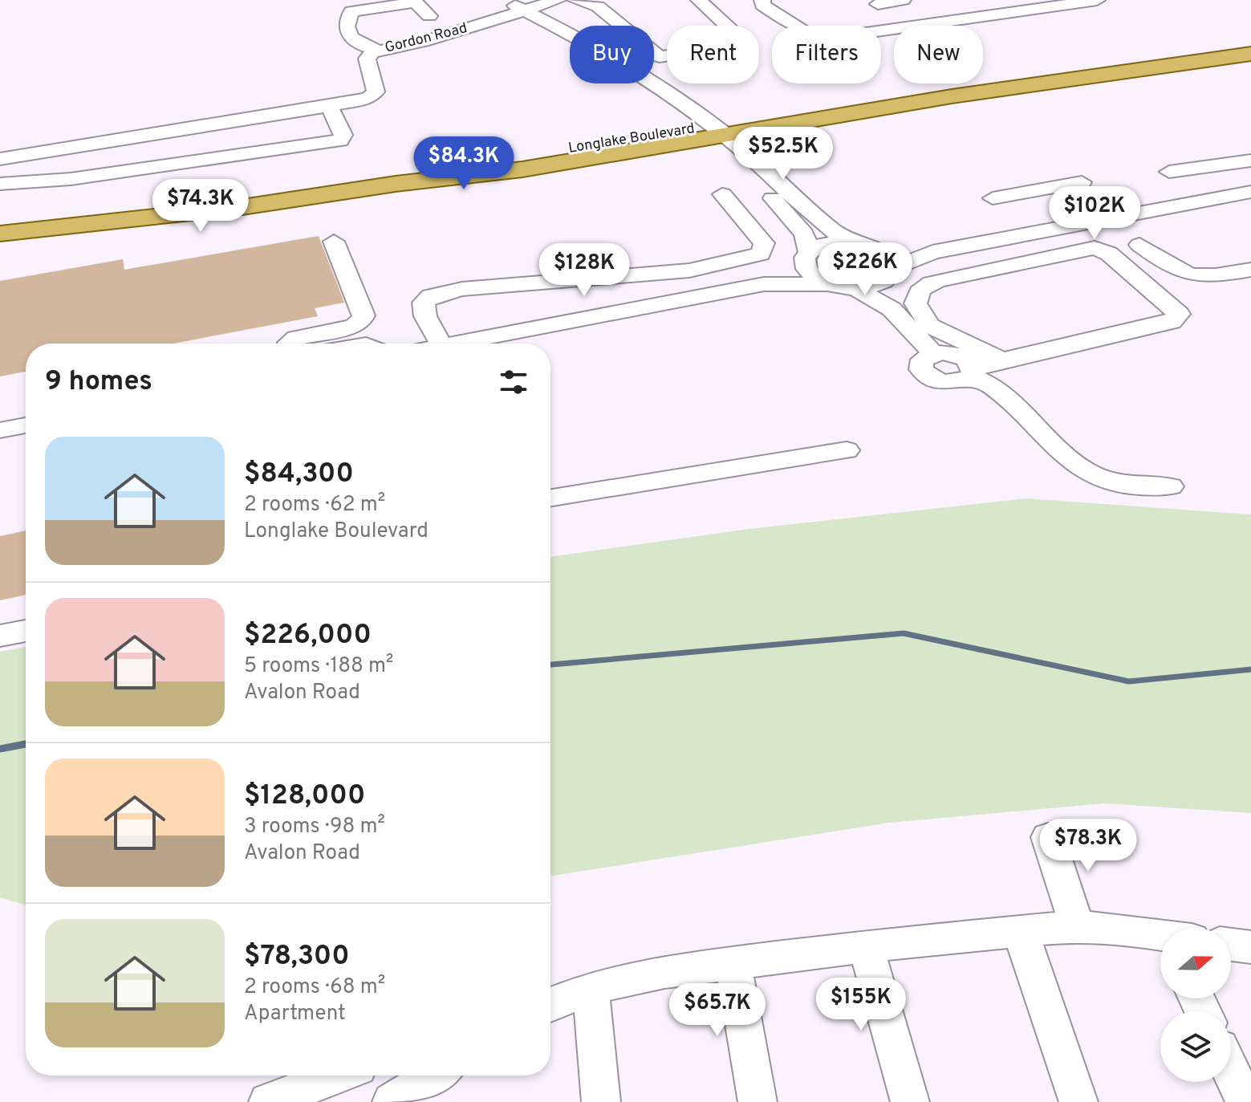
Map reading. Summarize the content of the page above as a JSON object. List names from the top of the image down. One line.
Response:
{"streets":{"main road":["Longlake Boulevard"],"street":["Gordon Road"]},"north":"right","page":{"chip":["Buy","Rent","Filters","New"],"price":["$52.5K","$84.3K","$74.3K","$102K","$226K","$128K","$78.3K","$155K","$65.7K"],"heading":"9 homes","list":[{"name":"$84,300","note":"2 rooms · 62 m² · Longlake Boulevard"},{"name":"$226,000","note":"5 rooms · 188 m² · Avalon Road"},{"name":"$128,000","note":"3 rooms · 98 m² · Avalon Road"},{"name":"$78,300","note":"2 rooms · 68 m² · Apartment"}]}}
